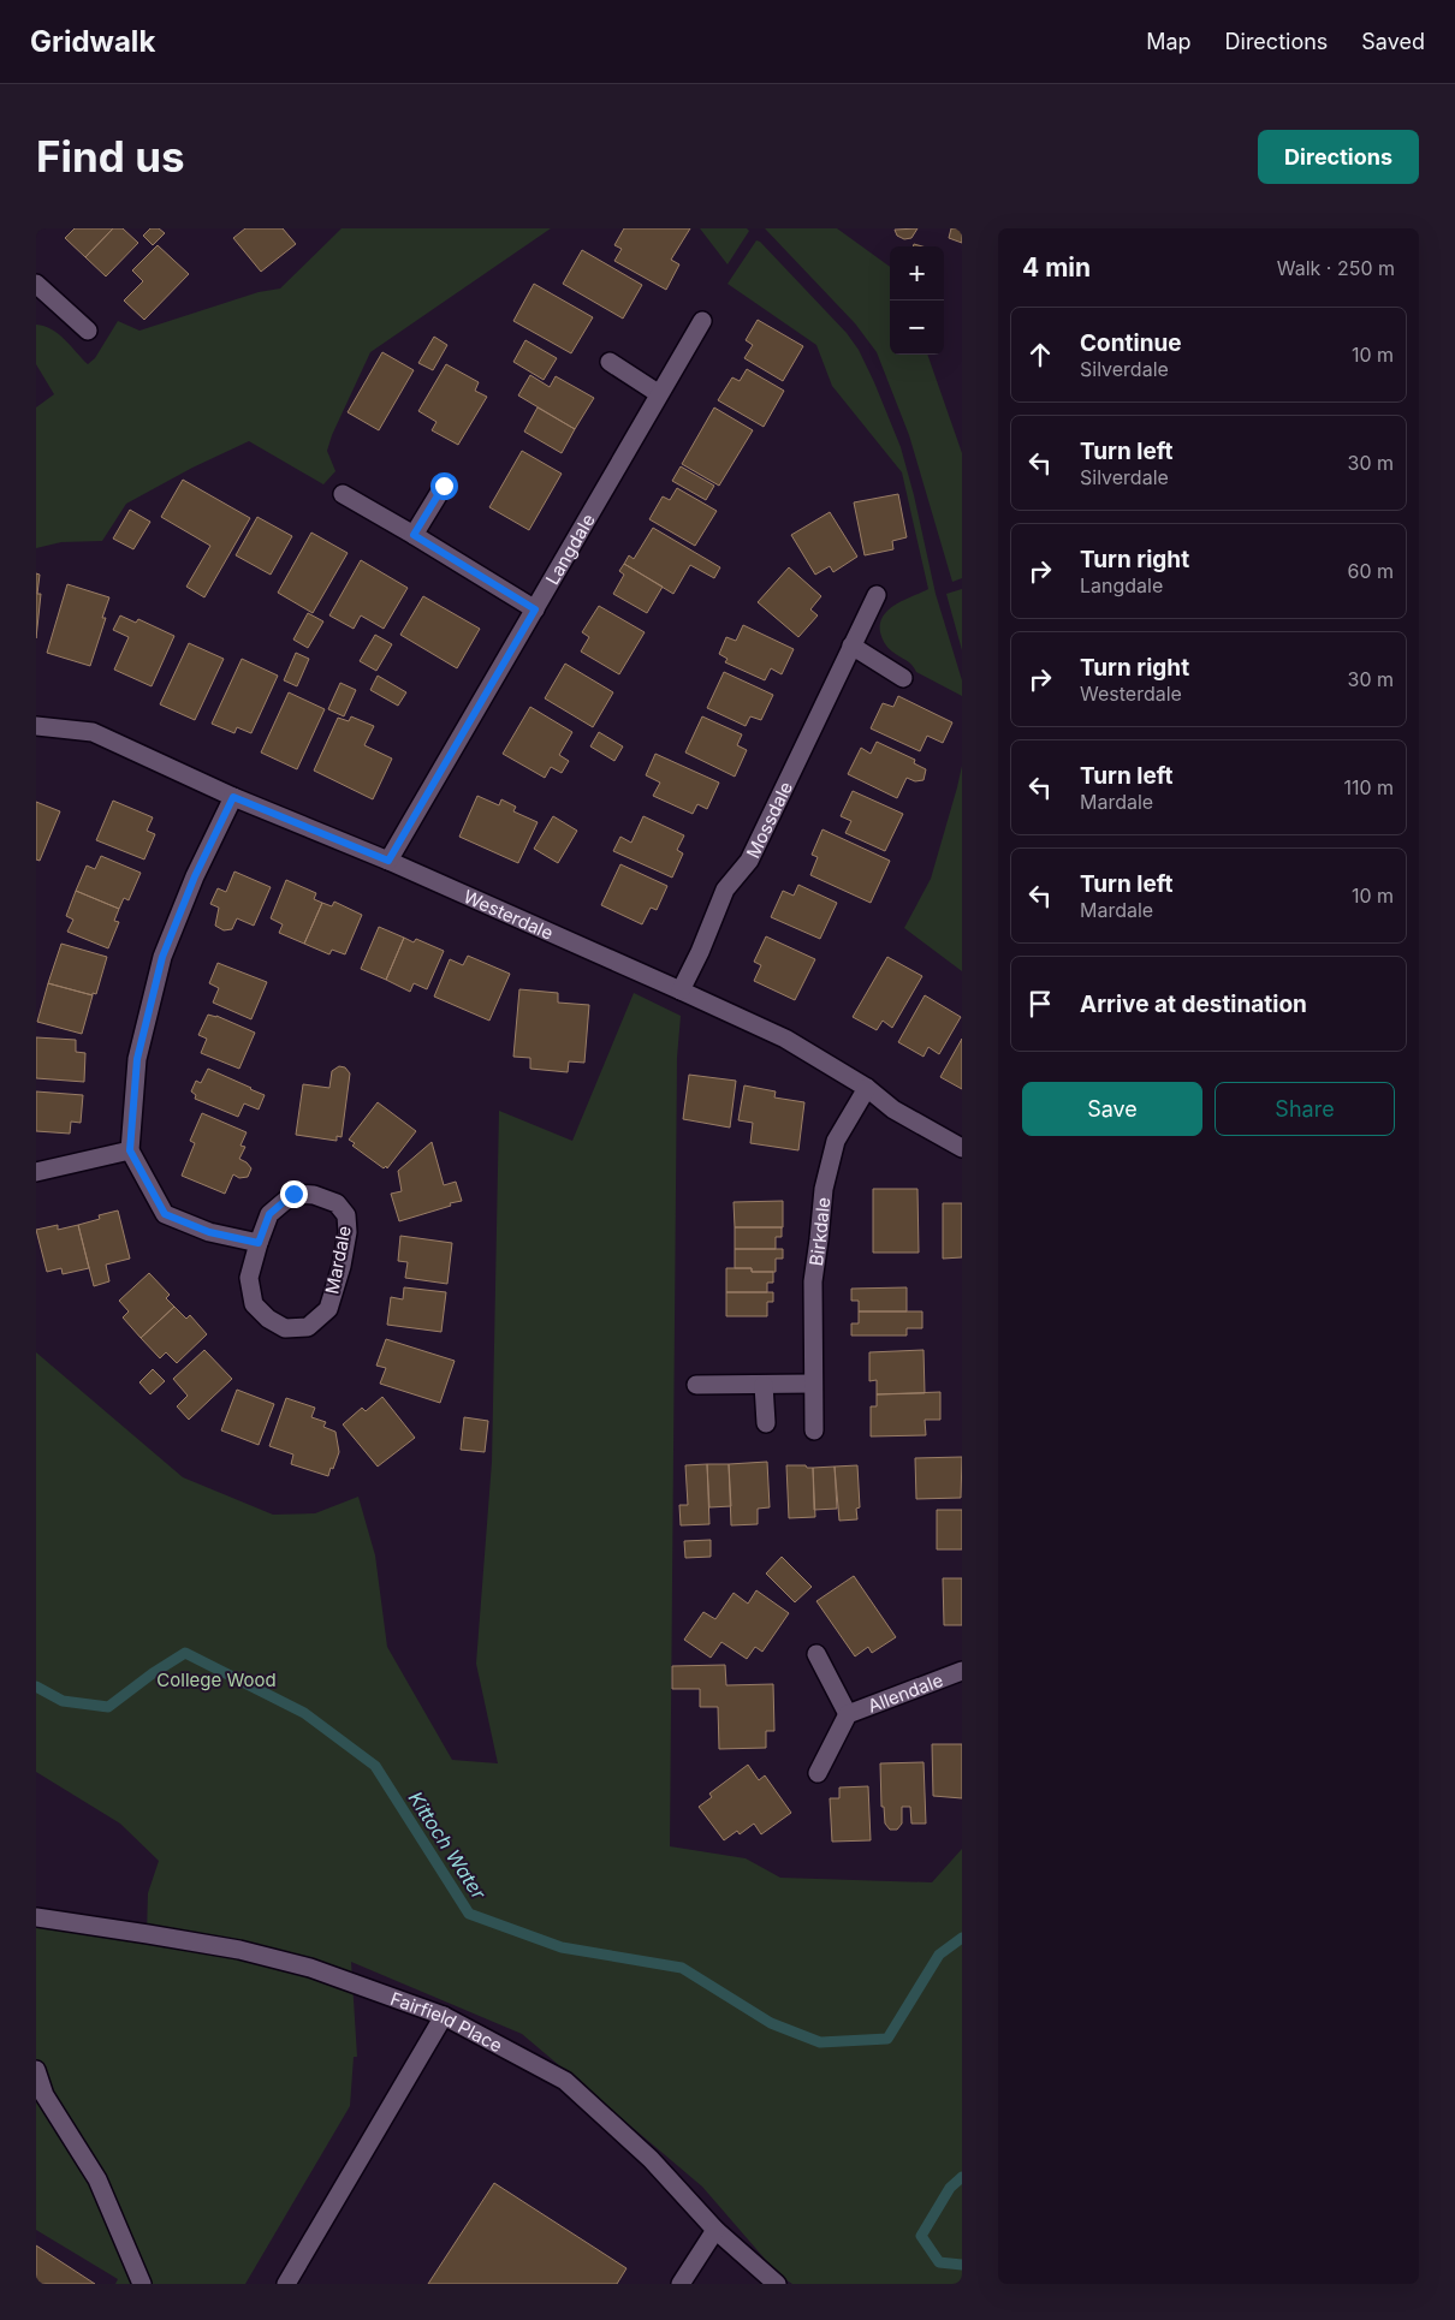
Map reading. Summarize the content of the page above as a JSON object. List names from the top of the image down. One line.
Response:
{"streets":{"street":["Langdale","Mossdale","Westerdale","Birkdale","Mardale","Allendale","Fairfield Place"]},"crossings":[["Langdale","Westerdale"],["Mossdale","Westerdale"],["Westerdale","Birkdale"]],"water":["Kittoch Water"],"parks":["College Wood"],"page":{"header":"Gridwalk","nav":["Map","Directions","Saved"],"buttons":["Directions",["Save","Share"]],"title":"Find us","heading":["4 min","Walk · 250 m"],"map_buttons":["+","−"],"list":[["Continue","Silverdale","10 m"],["Turn left","Silverdale","30 m"],["Turn right","Langdale","60 m"],["Turn right","Westerdale","30 m"],["Turn left","Mardale","110 m"],["Turn left","Mardale","10 m"],"Arrive at destination"]}}
